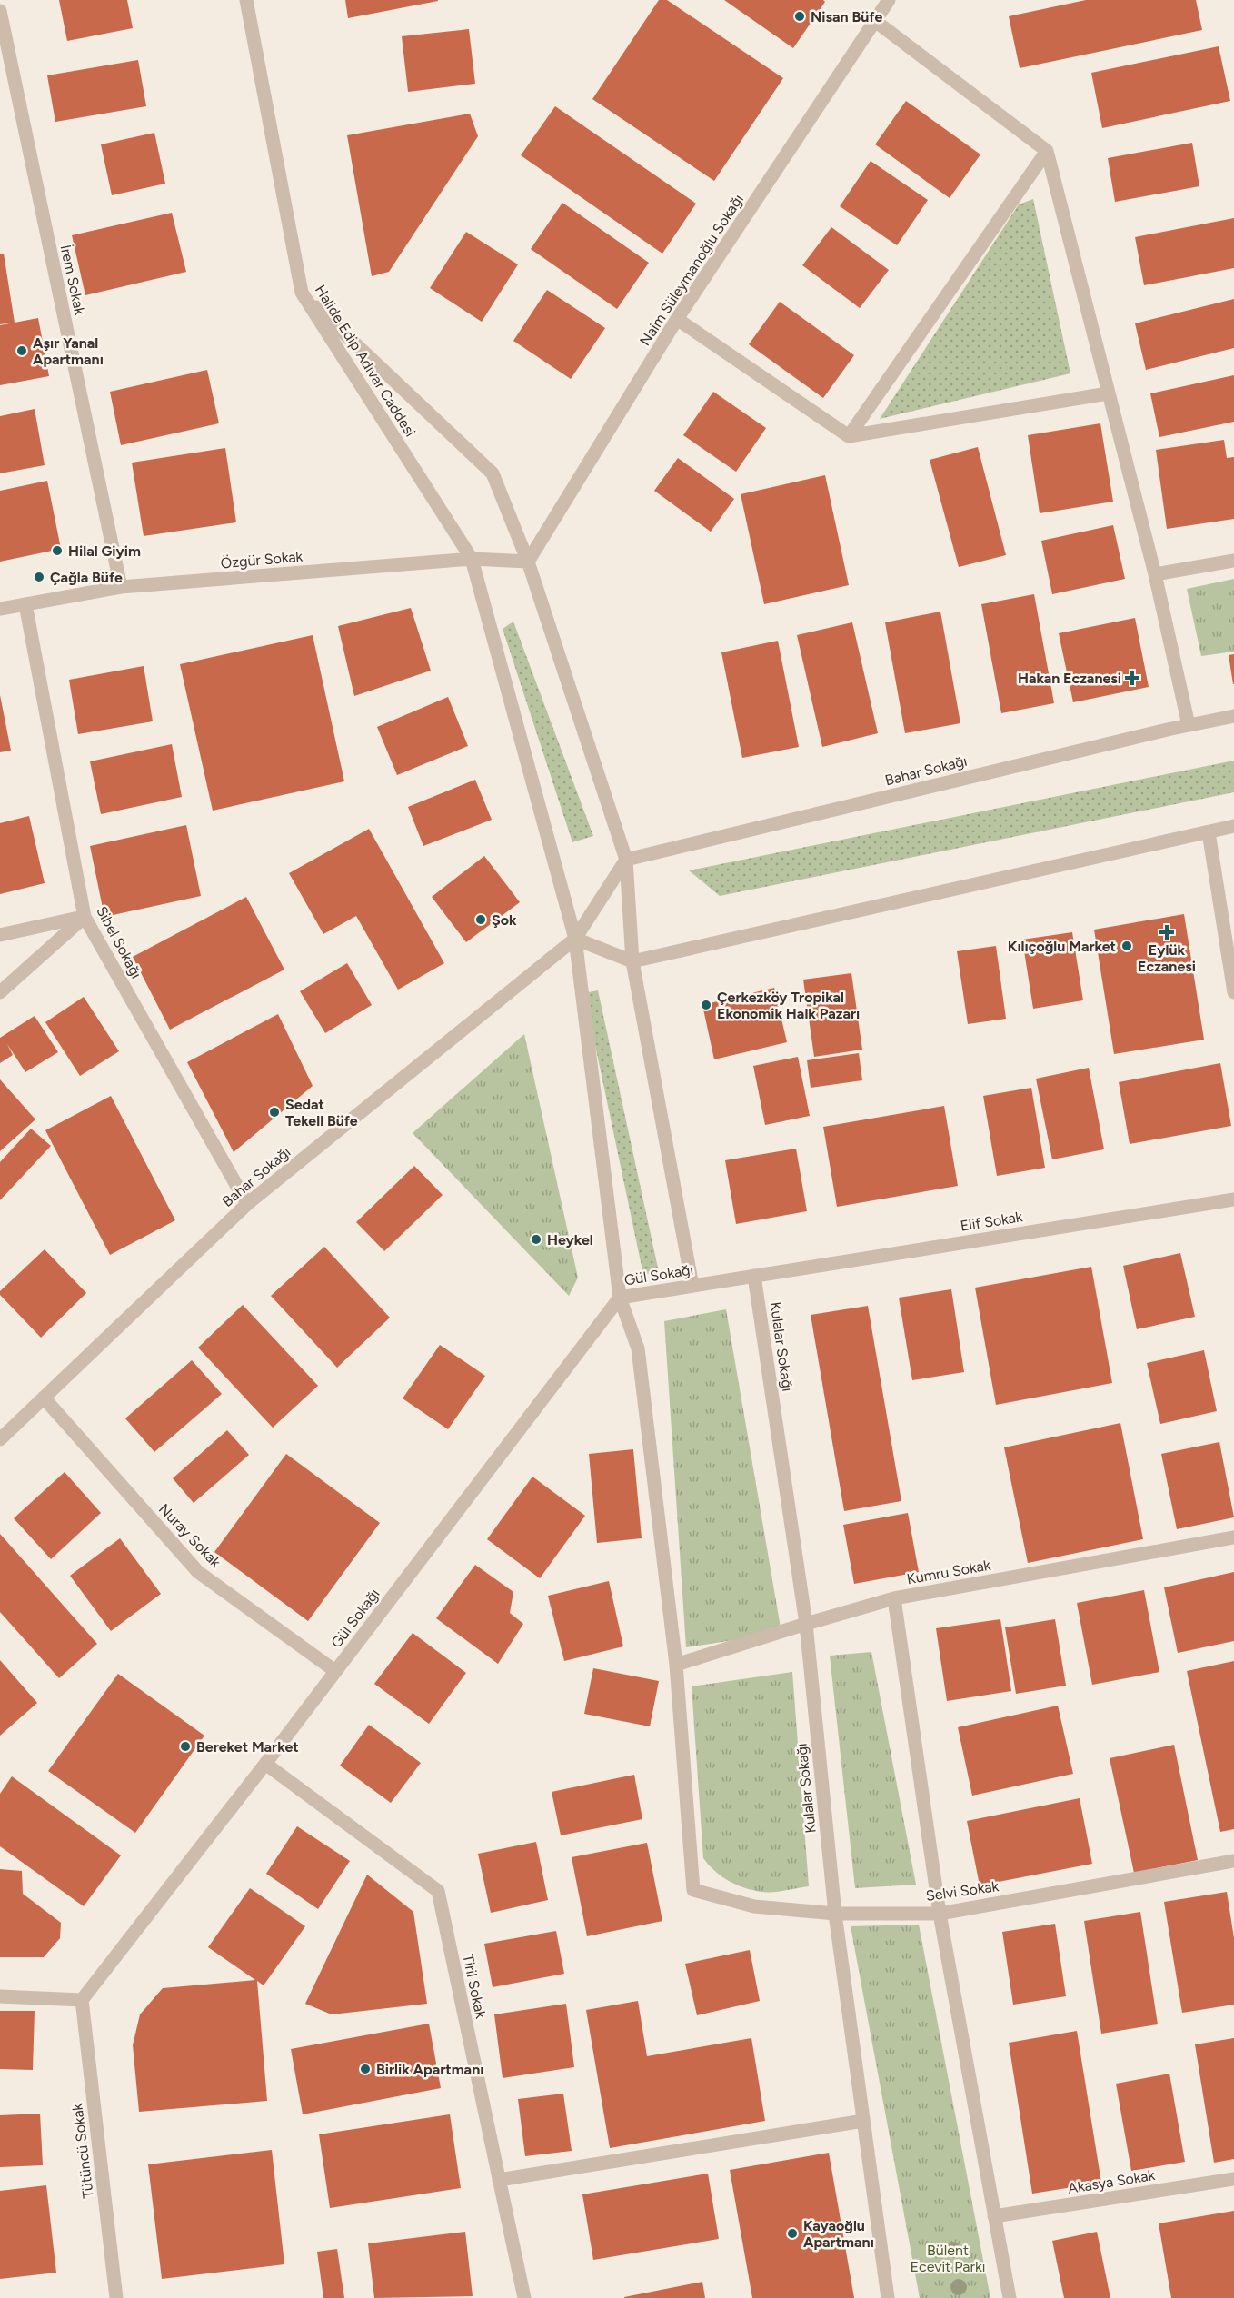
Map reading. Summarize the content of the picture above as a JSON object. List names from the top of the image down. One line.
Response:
{"streets":{"street":["Naim Süleymanoğlu Sokağı","İrem Sokak","Halide Edip Adıvar Caddesi","Özgür Sokak","Bahar Sokağı","Sibel Sokağı","Elif Sokak","Gül Sokağı","Kulalar Sokağı","Nuray Sokak","Kumru Sokak","Selvi Sokak","Tiril Sokak","Tütüncü Sokak","Akasya Sokak"]},"crossings":[["Naim Süleymanoğlu Sokağı","Özgür Sokak"],["İrem Sokak","Özgür Sokak"],["Halide Edip Adıvar Caddesi","Özgür Sokak"],["Halide Edip Adıvar Caddesi","Bahar Sokağı"],["Halide Edip Adıvar Caddesi","Gül Sokağı"],["Halide Edip Adıvar Caddesi","Kumru Sokak"],["Halide Edip Adıvar Caddesi","Selvi Sokak"],["Özgür Sokak","Sibel Sokağı"],["Bahar Sokağı","Sibel Sokağı"],["Bahar Sokağı","Nuray Sokak"],["Elif Sokak","Gül Sokağı"],["Elif Sokak","Kulalar Sokağı"],["Gül Sokağı","Kulalar Sokağı"],["Gül Sokağı","Nuray Sokak"],["Gül Sokağı","Tiril Sokak"],["Gül Sokağı","Tütüncü Sokak"],["Kulalar Sokağı","Kumru Sokak"],["Kulalar Sokağı","Selvi Sokak"]],"parks":["Bülent Ecevit Parkı"],"places":{"other":["Nisan Büfe","Aşır Yanal Apartmanı","Hilal Giyim","Çağla Büfe","Şok","Kılıçoğlu Market","Çerkezköy Tropikal Ekonomik Halk Pazarı","Sedat Tekell Büfe","Heykel","Bereket Market","Birlik Apartmanı","Kayaoğlu Apartmanı"],"health":["Hakan Eczanesi","Eylük Eczanesi"]}}
